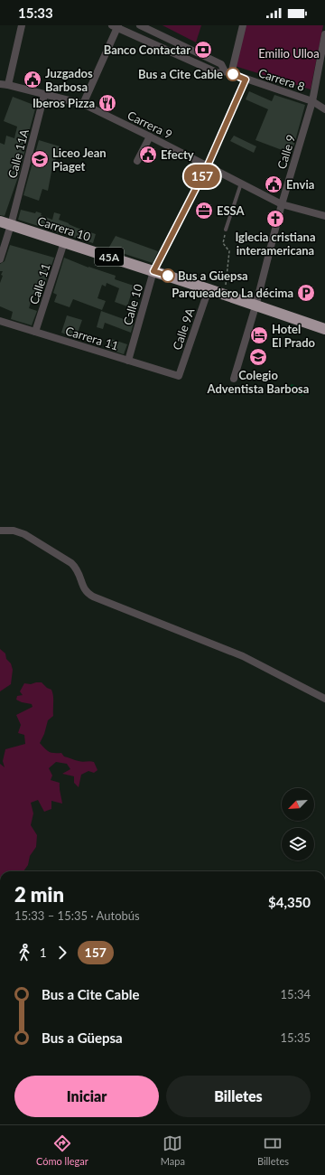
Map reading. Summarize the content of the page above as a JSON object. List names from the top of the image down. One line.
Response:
{"streets":{"highway":["Carrera 10","45A"],"street":["Carrera 8","Carrera 9","Calle 9","Calle 11A","Calle 11","Calle 10","Calle 9A","Carrera 11"]},"crossings":[["Carrera 8","Calle 9"],["Carrera 8","Calle 10"],["Carrera 9","Calle 9"],["Carrera 9","Calle 11A"],["Carrera 9","Calle 10"],["Calle 9","Carrera 10"],["Calle 11A","Carrera 10"],["Carrera 10","Calle 11"],["Carrera 10","Calle 10"],["Carrera 10","Calle 9A"],["Calle 11","Carrera 11"],["Calle 10","Carrera 11"],["Calle 9A","Carrera 11"]],"parks":["Emilio Ulloa"],"places":{"bank":["Banco Contactar"],"other":["Bus a Cite Cable","Bus a Güepsa"],"public building":["Juzgados Barbosa","Efecty","Envia"],"restaurant":["Iberos Pizza"],"school or university":["Liceo Jean Piaget","Colegio Adventista Barbosa"],"office":["ESSA"],"church":["Iglecia cristiana interamericana"],"parking":["Parqueadero La décima"],"hotel":["Hotel El Prado"]},"lines":["bus line 157"],"north":"bottom left","page":{"status":"15:33","on_map":"157","heading":["2 min","15:33 – 15:35 · Autobús","$4,350"],"legs":["1","157"],"list":[{"name":"Bus a Cite Cable","value":"15:34"},{"name":"Bus a Güepsa","value":"15:35"}],"buttons":["Iniciar","Billetes"],"tabs":["Cómo llegar","Mapa","Billetes"]}}
